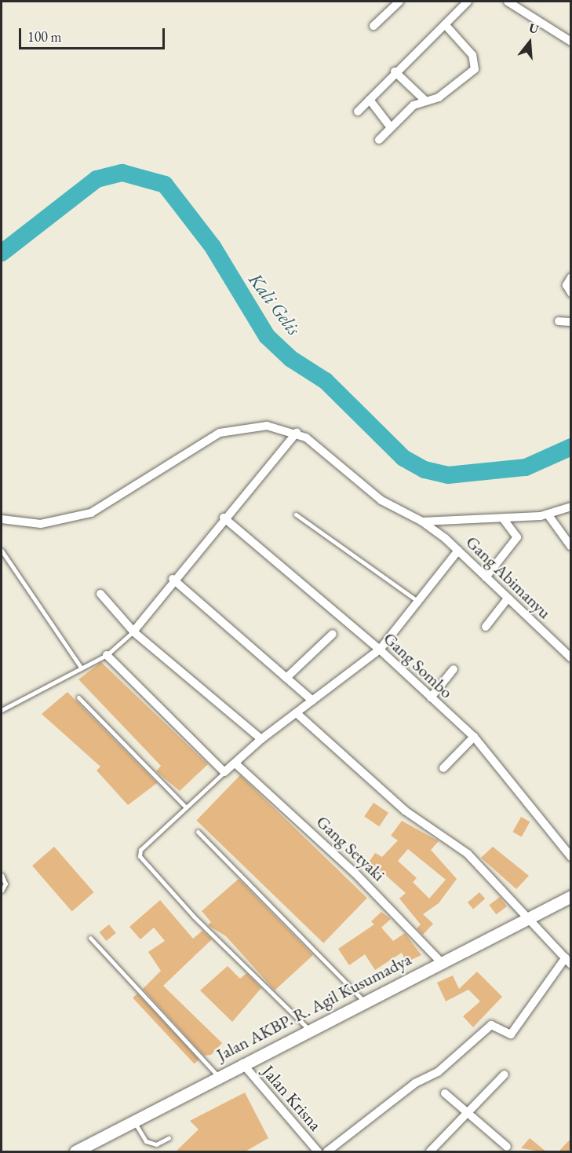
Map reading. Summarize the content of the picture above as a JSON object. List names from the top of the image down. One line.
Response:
{"streets":{"main road":["Jalan AKBP. R. Agil Kusumadya"],"street":["Gang Abimanyu","Gang Sombo","Gang Setyaki","Jalan Krisna"]},"crossings":[["Gang Setyaki","Jalan AKBP. R. Agil Kusumadya"],["Jalan AKBP. R. Agil Kusumadya","Jalan Krisna"]],"water":["Kali Gelis"],"scale_bar":"100 m","north":"top"}
